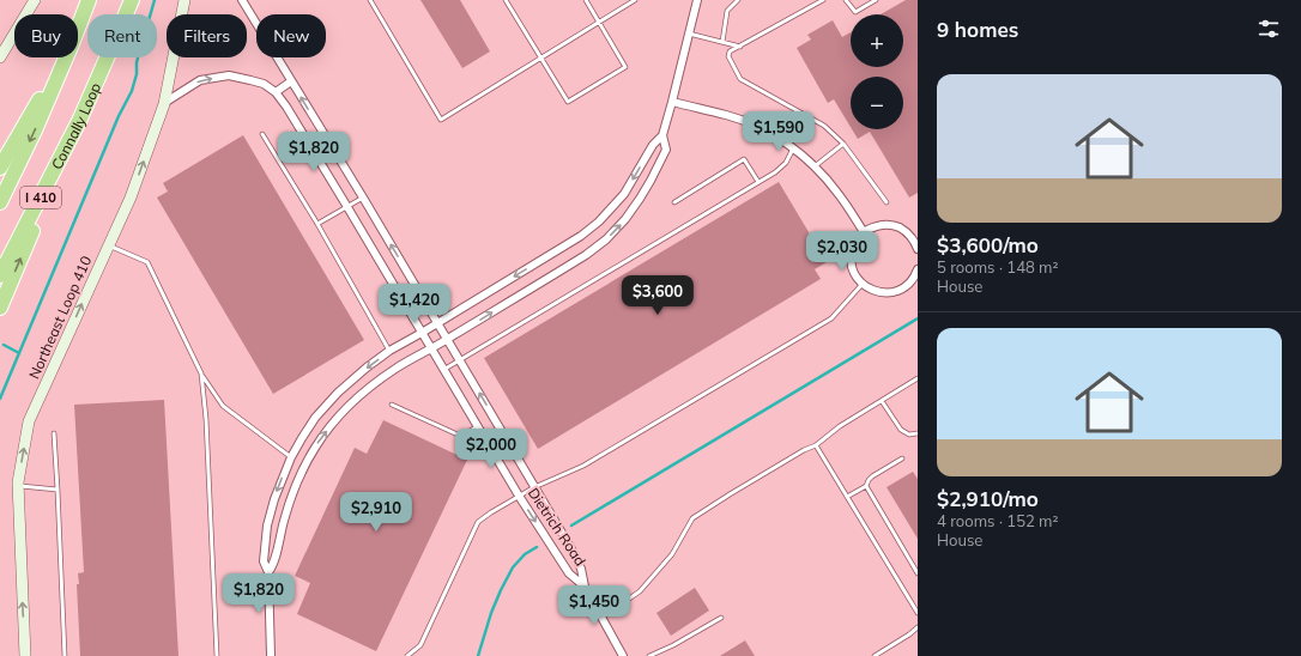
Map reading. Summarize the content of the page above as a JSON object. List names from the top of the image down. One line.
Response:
{"streets":{"highway":["Connally Loop","I 410"],"main road":["Northeast Loop 410"],"street":["Dietrich Road"]},"crossings":[["Northeast Loop 410","Dietrich Road"]],"one_way":["Northeast Loop 410"],"page":{"heading":"9 homes","map_buttons":["+","−"],"chip":["Buy","Rent","Filters","New"],"list":[{"name":"$3,600/mo","note":"5 rooms · 148 m² · House"},{"name":"$2,910/mo","note":"4 rooms · 152 m² · House"}],"price":["$1,590","$1,820","$2,030","$3,600","$1,420","$2,000","$2,910","$1,820","$1,450"]}}
